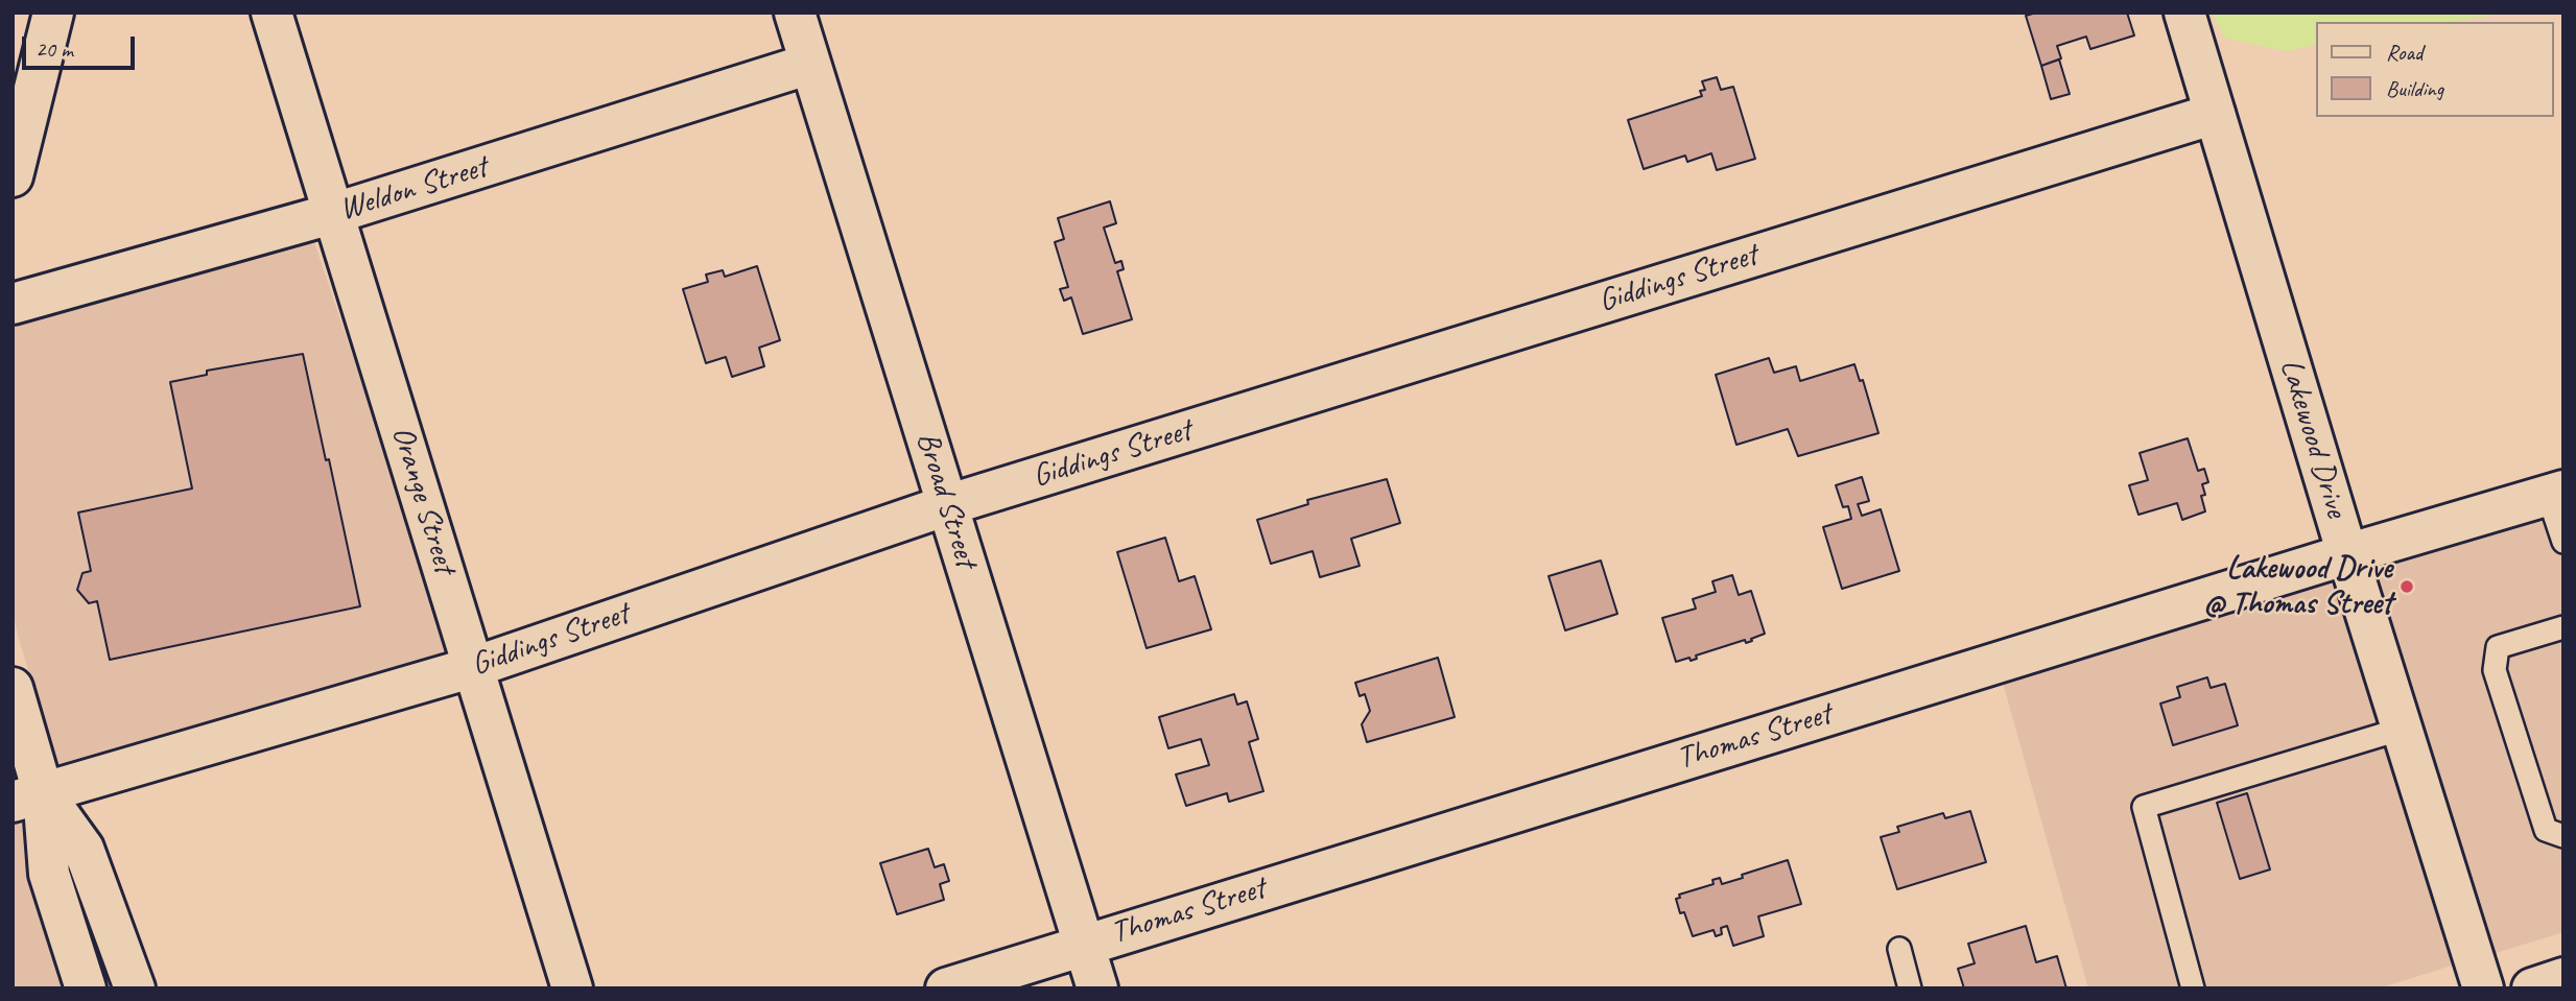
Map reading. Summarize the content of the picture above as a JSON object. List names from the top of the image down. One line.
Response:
{"streets":{"street":["Weldon Street","Giddings Street","Lakewood Drive","Orange Street","Broad Street","Thomas Street"]},"crossings":[["Weldon Street","Orange Street"],["Weldon Street","Broad Street"],["Giddings Street","Lakewood Drive"],["Giddings Street","Orange Street"],["Giddings Street","Broad Street"],["Lakewood Drive","Thomas Street"],["Broad Street","Thomas Street"]],"places":["Lakewood Drive @ Thomas Street"],"legend":["Road","Building"],"scale_bar":"20 m"}
